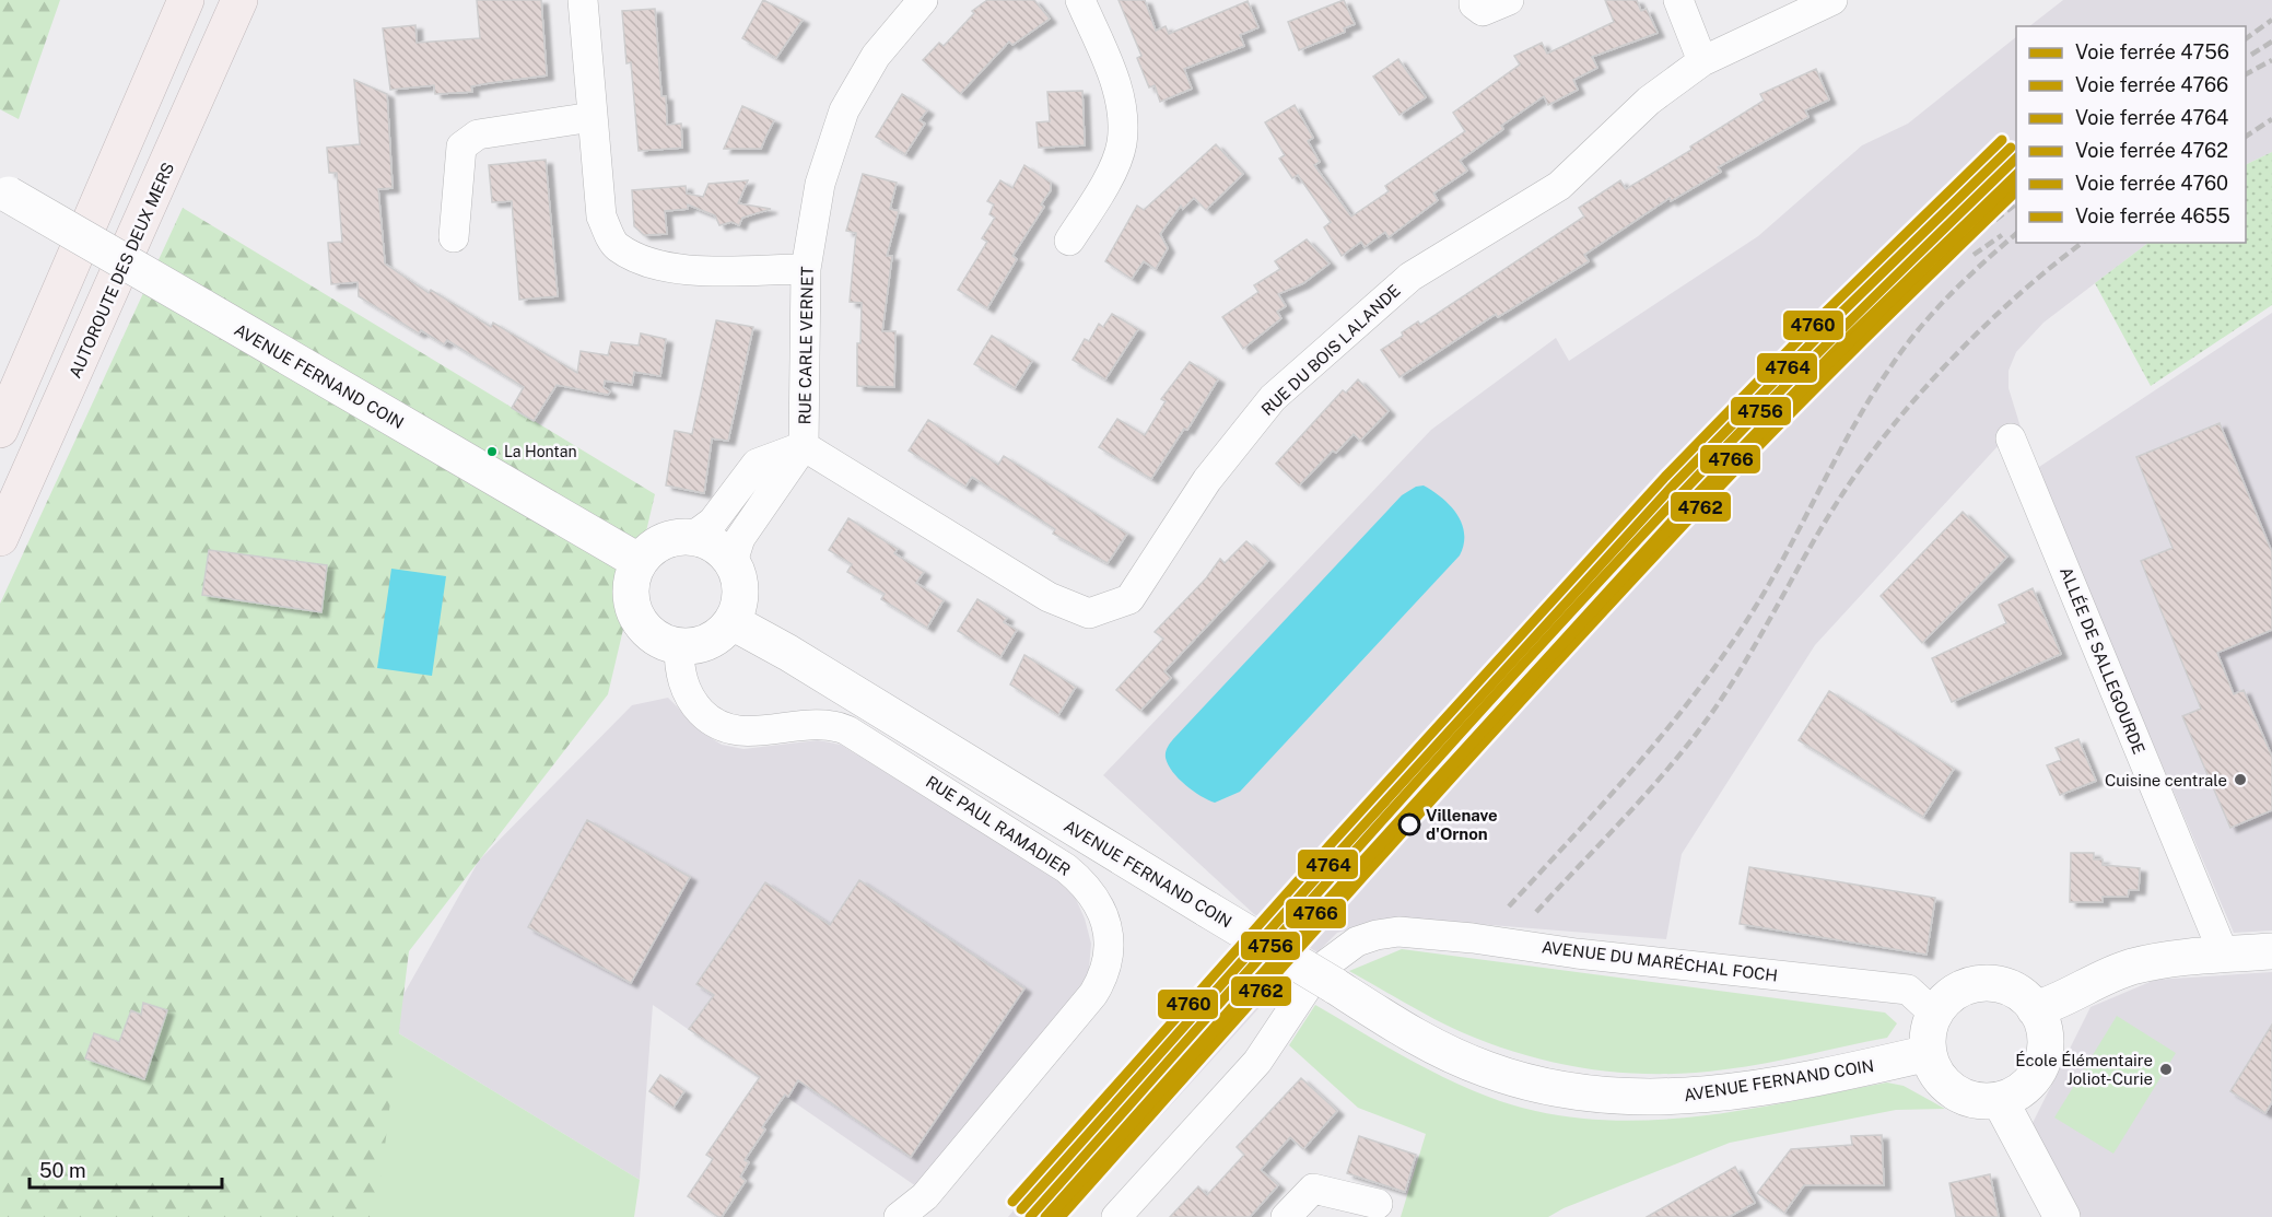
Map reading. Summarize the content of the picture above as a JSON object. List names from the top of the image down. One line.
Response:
{"streets":{"highway":["AUTOROUTE DES DEUX MERS"],"main road":["AVENUE FERNAND COIN"],"street":["RUE CARLE VERNET","RUE DU BOIS LALANDE","ALLÉE DE SALLEGOURDE","RUE PAUL RAMADIER","AVENUE DU MARÉCHAL FOCH"]},"crossings":[["RUE CARLE VERNET","RUE DU BOIS LALANDE"],["RUE CARLE VERNET","AVENUE FERNAND COIN"],["RUE CARLE VERNET","RUE PAUL RAMADIER"],["AVENUE FERNAND COIN","RUE PAUL RAMADIER"],["AVENUE FERNAND COIN","AVENUE DU MARÉCHAL FOCH"]],"places":["La Hontan","Cuisine centrale","Villenave d'Ornon","École Élémentaire Joliot-Curie"],"lines":["rail line 4760","rail line 4764","rail line 4756","rail line 4766","rail line 4655","rail line 4762"],"legend":["Voie ferrée 4756","Voie ferrée 4766","Voie ferrée 4764","Voie ferrée 4762","Voie ferrée 4760","Voie ferrée 4655"],"scale_bar":"50 m"}
